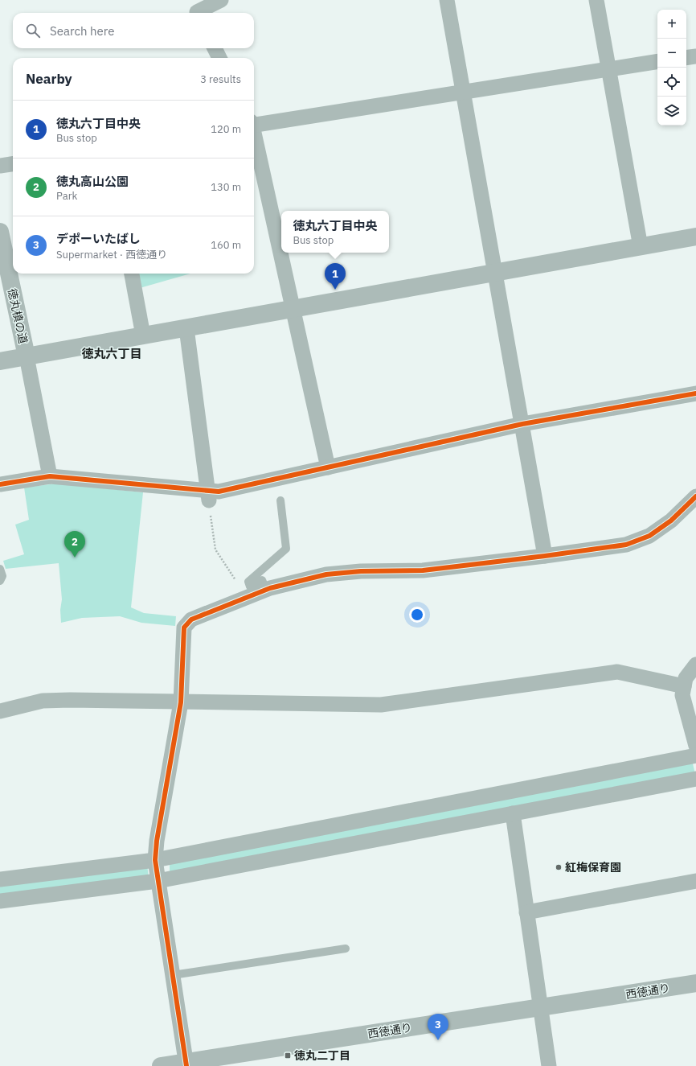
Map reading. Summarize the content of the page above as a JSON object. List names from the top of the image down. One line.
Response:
{"streets":{"street":["徳丸槙の道","西徳通り"]},"districts":["徳丸六丁目"],"places":{"other":["紅梅保育園"],"transit":["徳丸二丁目"]},"page":{"map_buttons":["+","−"],"search":"Search here","heading":["Nearby","3 results"],"list":[{"mark":"1","name":"徳丸六丁目中央","note":"Bus stop","value":"120 m"},{"mark":"2","name":"徳丸高山公園","note":"Park","value":"130 m"},{"mark":"3","name":"デポーいたばし","note":"Supermarket · 西徳通り","value":"160 m"}],"popup":["徳丸六丁目中央","Bus stop"],"pins":["1","2","3"]}}
